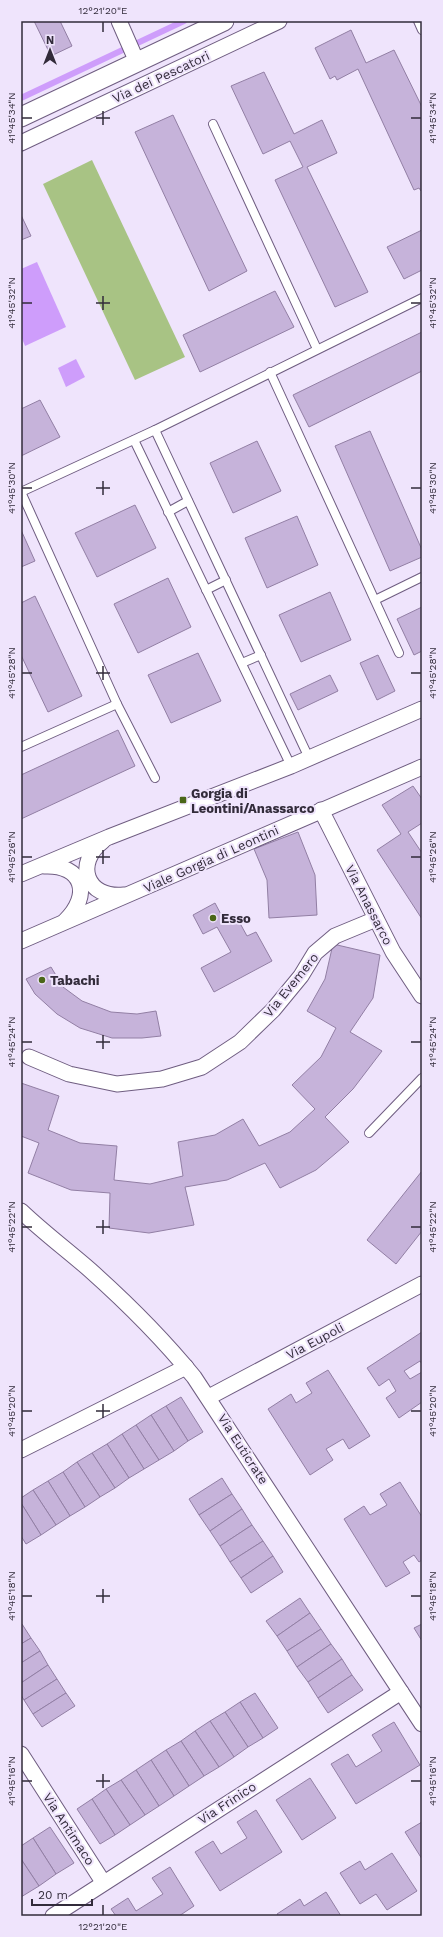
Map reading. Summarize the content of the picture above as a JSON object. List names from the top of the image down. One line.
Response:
{"streets":{"street":["Via dei Pescatori","Viale Gorgia di Leontini","Via Anassarco","Via Evemero","Via Eupoli","Via Euticrate","Via Frinico","Via Antimaco"]},"crossings":[["Viale Gorgia di Leontini","Via Anassarco"],["Via Anassarco","Via Evemero"],["Via Eupoli","Via Euticrate"],["Via Euticrate","Via Frinico"],["Via Frinico","Via Antimaco"]],"places":{"transit":["Gorgia di Leontini/Anassarco"],"other":["Esso","Tabachi"]},"scale_bar":"20 m","north":"top","coordinates":["12°21'20\"E","41°45'34\"N","41°45'32\"N","41°45'30\"N","41°45'28\"N","41°45'26\"N","41°45'24\"N","41°45'22\"N","41°45'20\"N","41°45'18\"N","41°45'16\"N"]}
